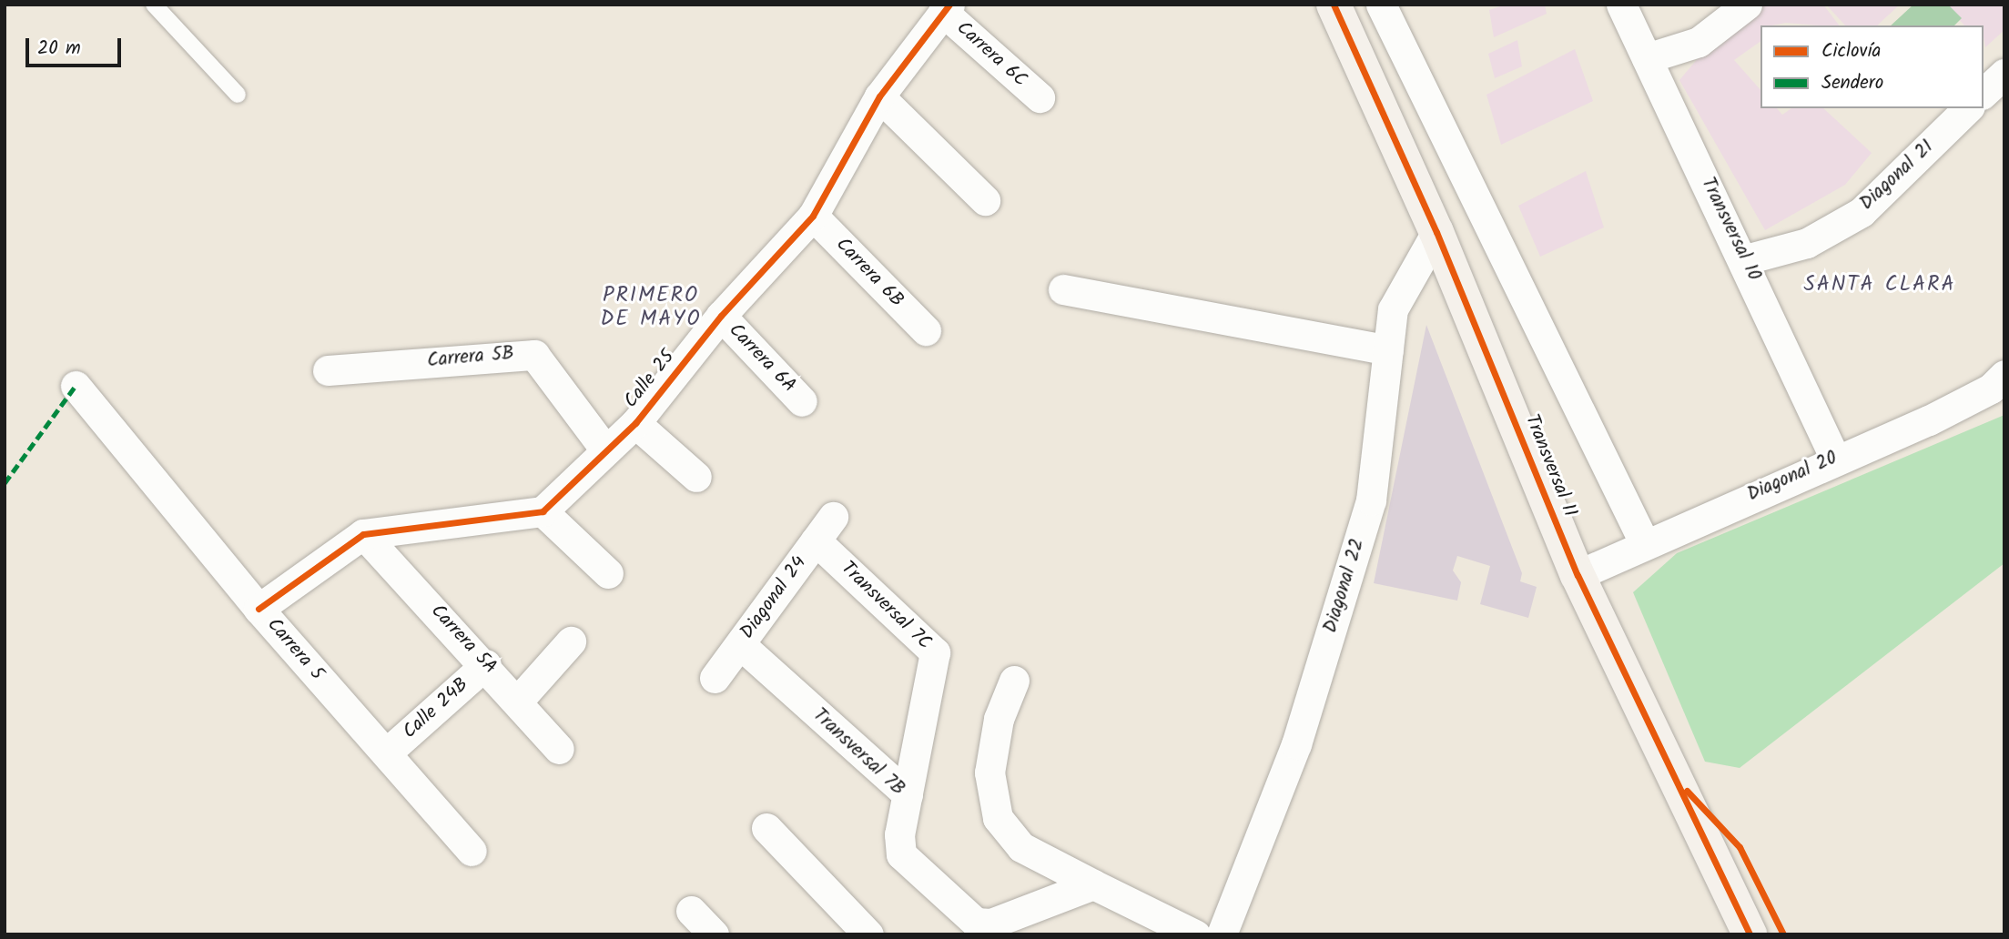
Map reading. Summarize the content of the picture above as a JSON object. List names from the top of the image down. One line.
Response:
{"streets":{"street":["Carrera 6C","Diagonal 21","Transversal 10","Carrera 6B","Carrera 5B","Carrera 6A","Calle 25","Transversal 11","Diagonal 20","Diagonal 22","Diagonal 24","Transversal 7C","Carrera 5A","Carrera 5","Calle 24B","Transversal 7B"]},"crossings":[["Carrera 6C","Calle 25"],["Diagonal 21","Transversal 10"],["Transversal 10","Diagonal 20"],["Carrera 6B","Calle 25"],["Carrera 5B","Calle 25"],["Carrera 6A","Calle 25"],["Transversal 11","Diagonal 20"],["Transversal 11","Diagonal 22"],["Diagonal 24","Transversal 7C"],["Diagonal 24","Transversal 7B"],["Transversal 7C","Transversal 7B"],["Carrera 5A","Calle 24B"],["Carrera 5","Calle 24B"]],"districts":["SANTA CLARA","PRIMERO DE MAYO"],"legend":["Ciclovía","Sendero"],"scale_bar":"20 m"}
